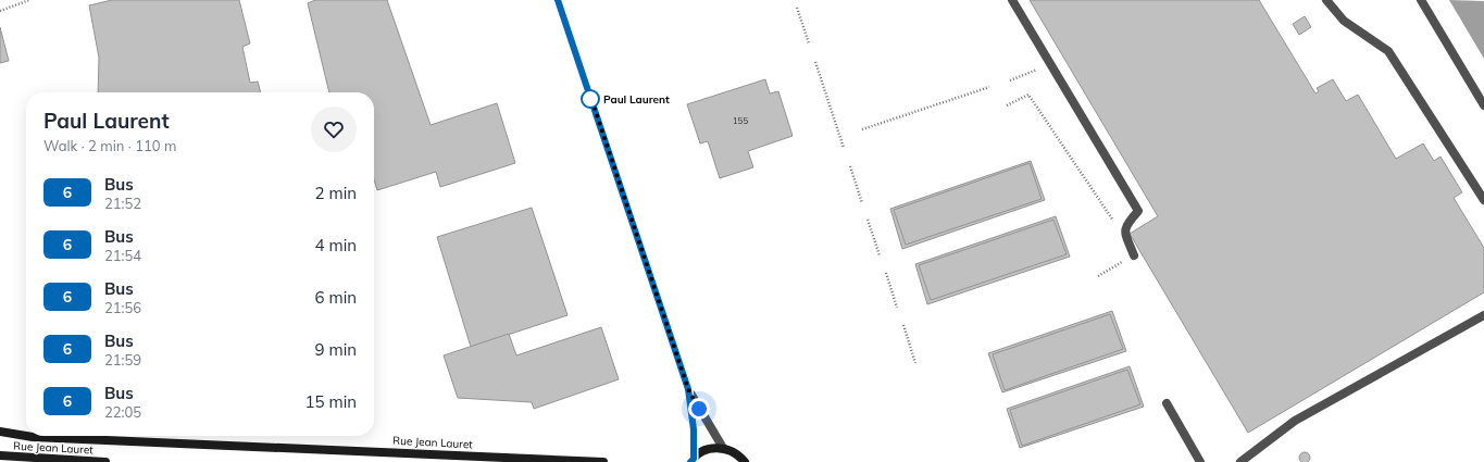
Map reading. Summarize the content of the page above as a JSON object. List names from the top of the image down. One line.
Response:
{"streets":{"street":["Rue Jean Lauret"]},"places":["Paul Laurent"],"lines":["bus line 6"],"house_numbers":["155"],"page":{"heading":["Paul Laurent","Walk · 2 min · 110 m"],"list":[{"mark":"6","name":"Bus","note":"21:52","value":"2 min"},{"mark":"6","name":"Bus","note":"21:54","value":"4 min"},{"mark":"6","name":"Bus","note":"21:56","value":"6 min"},{"mark":"6","name":"Bus","note":"21:59","value":"9 min"},{"mark":"6","name":"Bus","note":"22:05","value":"15 min"}]}}
